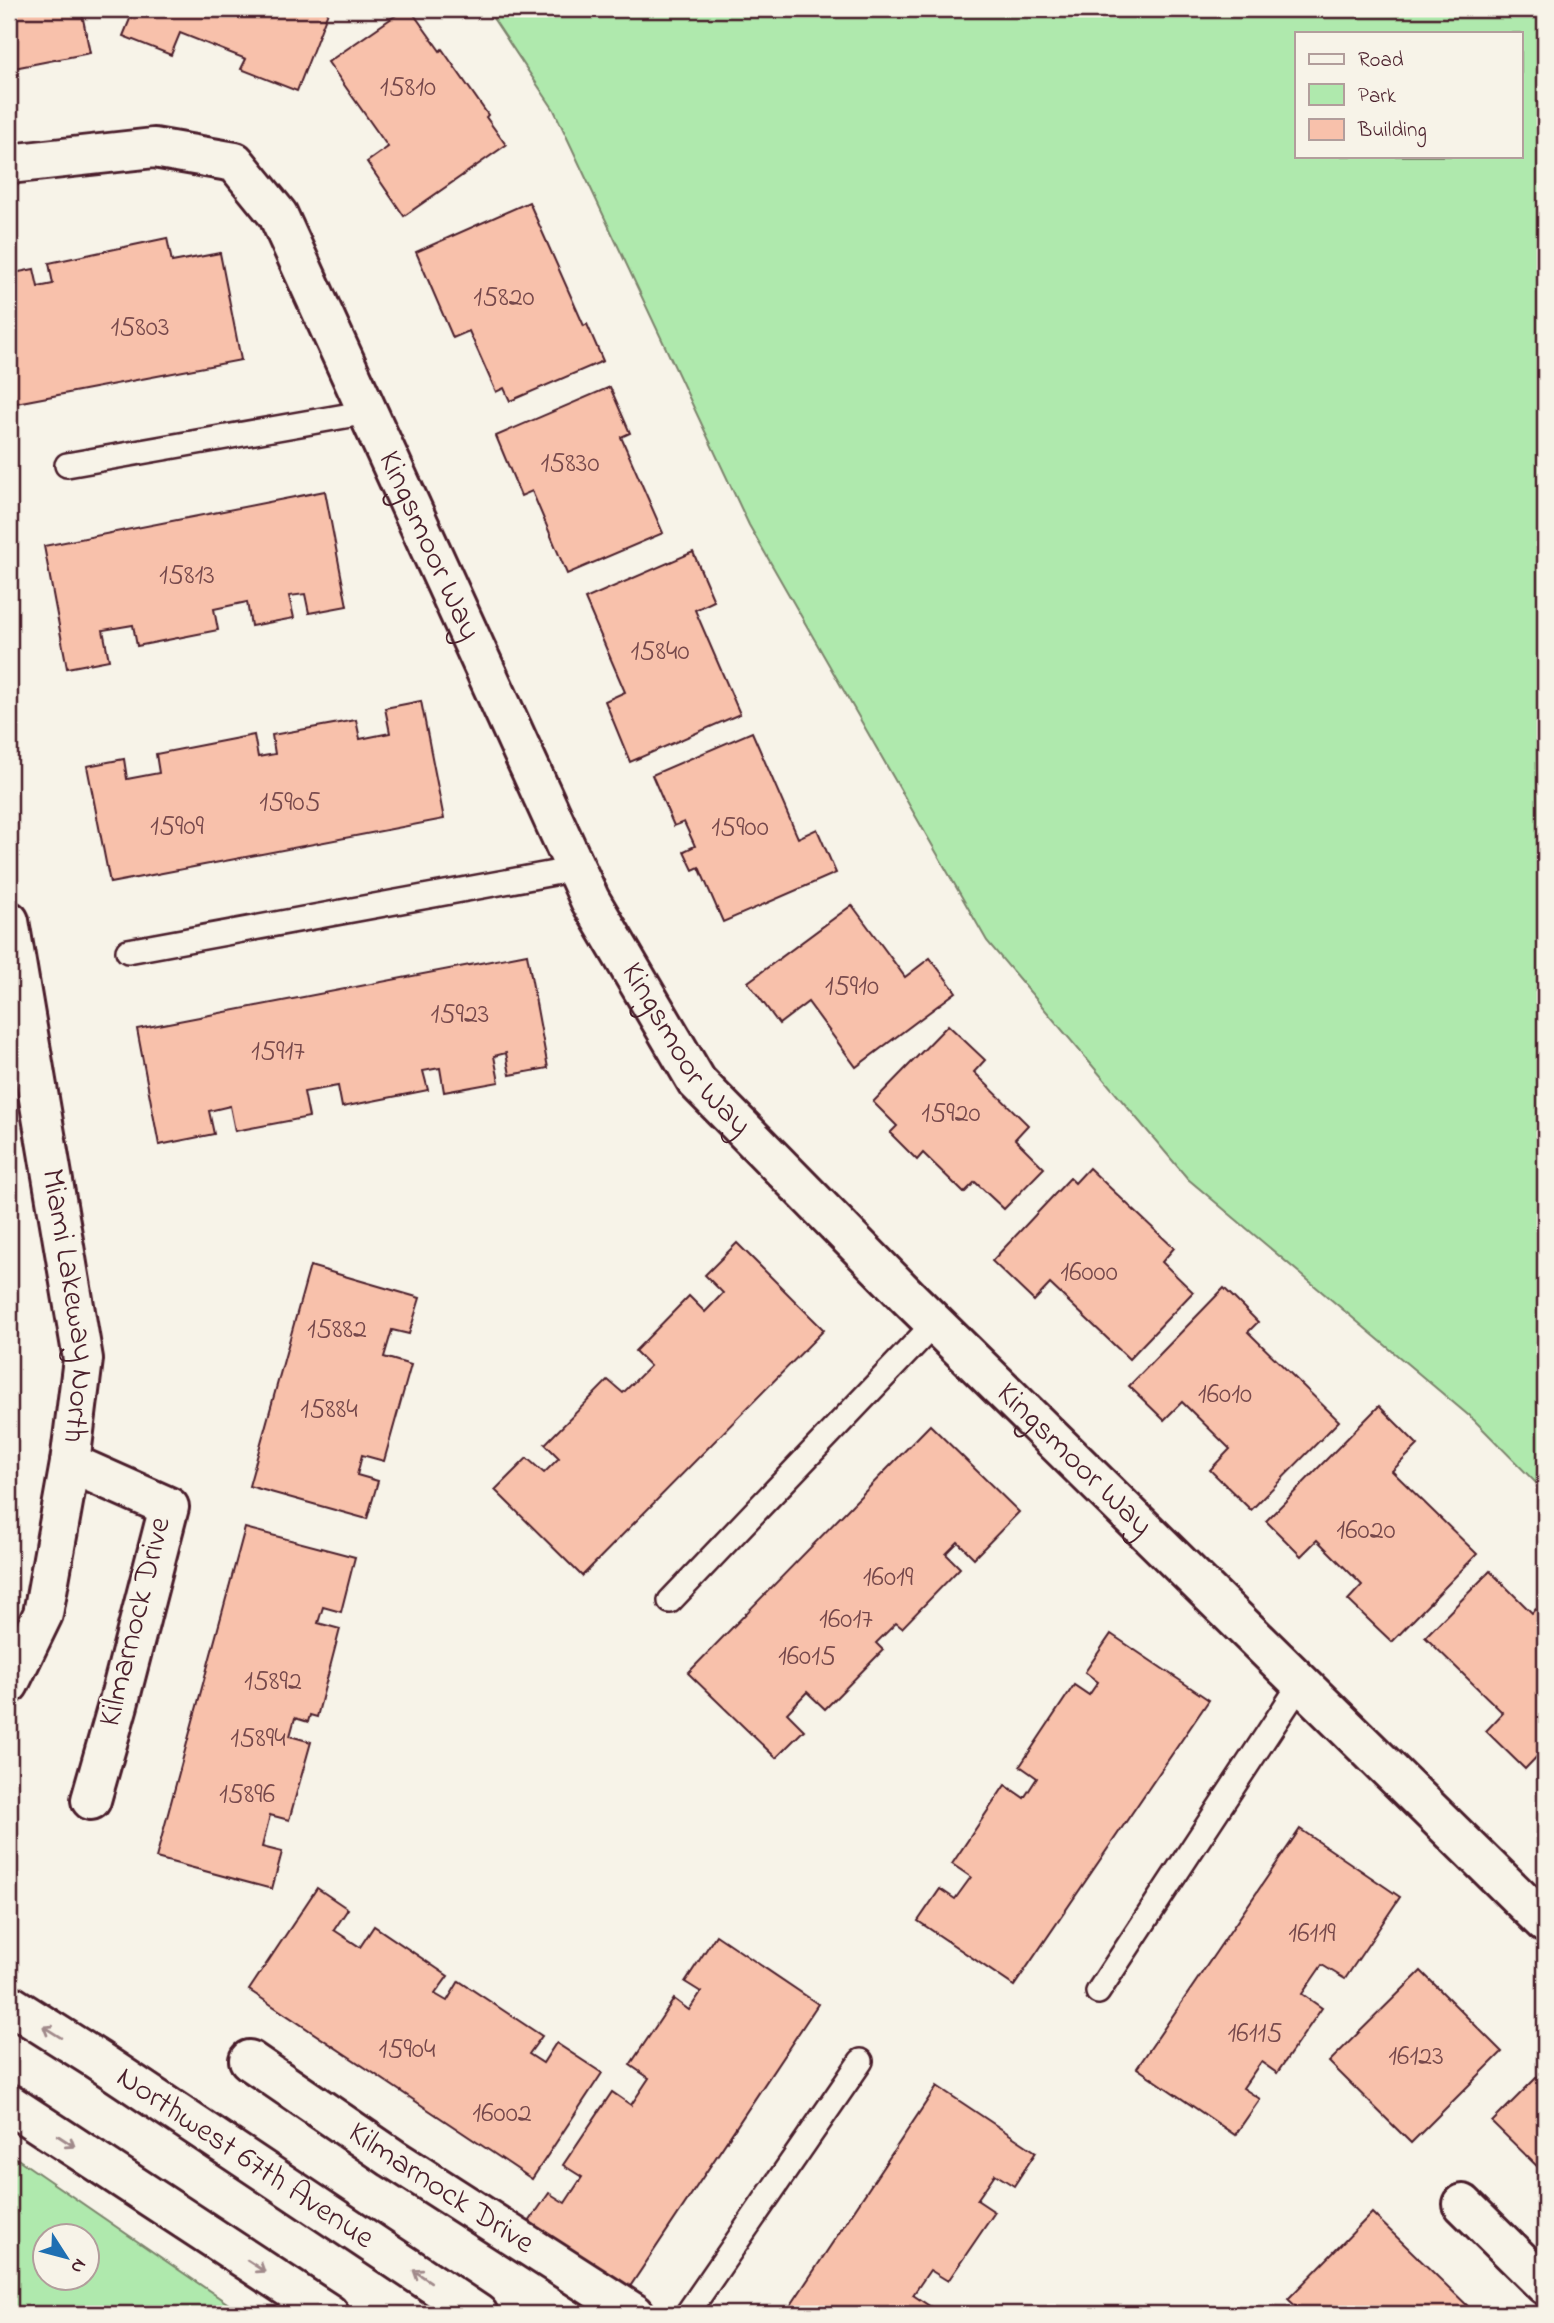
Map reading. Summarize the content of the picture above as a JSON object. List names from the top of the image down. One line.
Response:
{"streets":{"street":["Kingsmoor Way","Miami Lakeway North","Kilmarnock Drive","Northwest 67th Avenue"]},"crossings":[["Miami Lakeway North","Kilmarnock Drive"]],"house_numbers":["15810","15820","15803","15830","15813","15840","15905","15909","15900","15910","15923","15917","15920","16000","15882","16010","15884","16020","16019","16017","16015","15892","15894","15896","16119","16115","15904","16123","16002"],"legend":["Road","Park","Building"],"north":"bottom right"}
